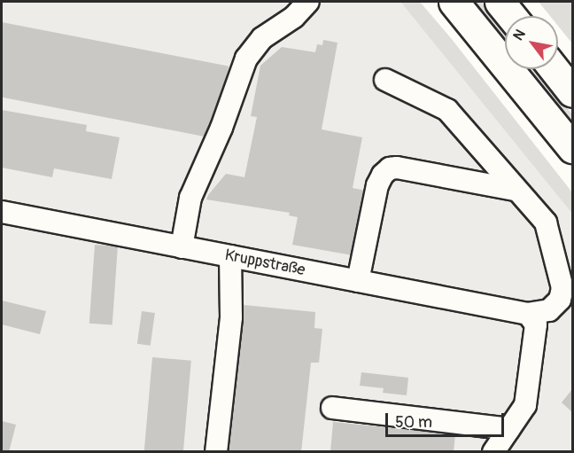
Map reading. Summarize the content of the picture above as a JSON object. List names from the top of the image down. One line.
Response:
{"streets":{"street":["Kruppstraße"]},"scale_bar":"50 m","north":"top left"}
